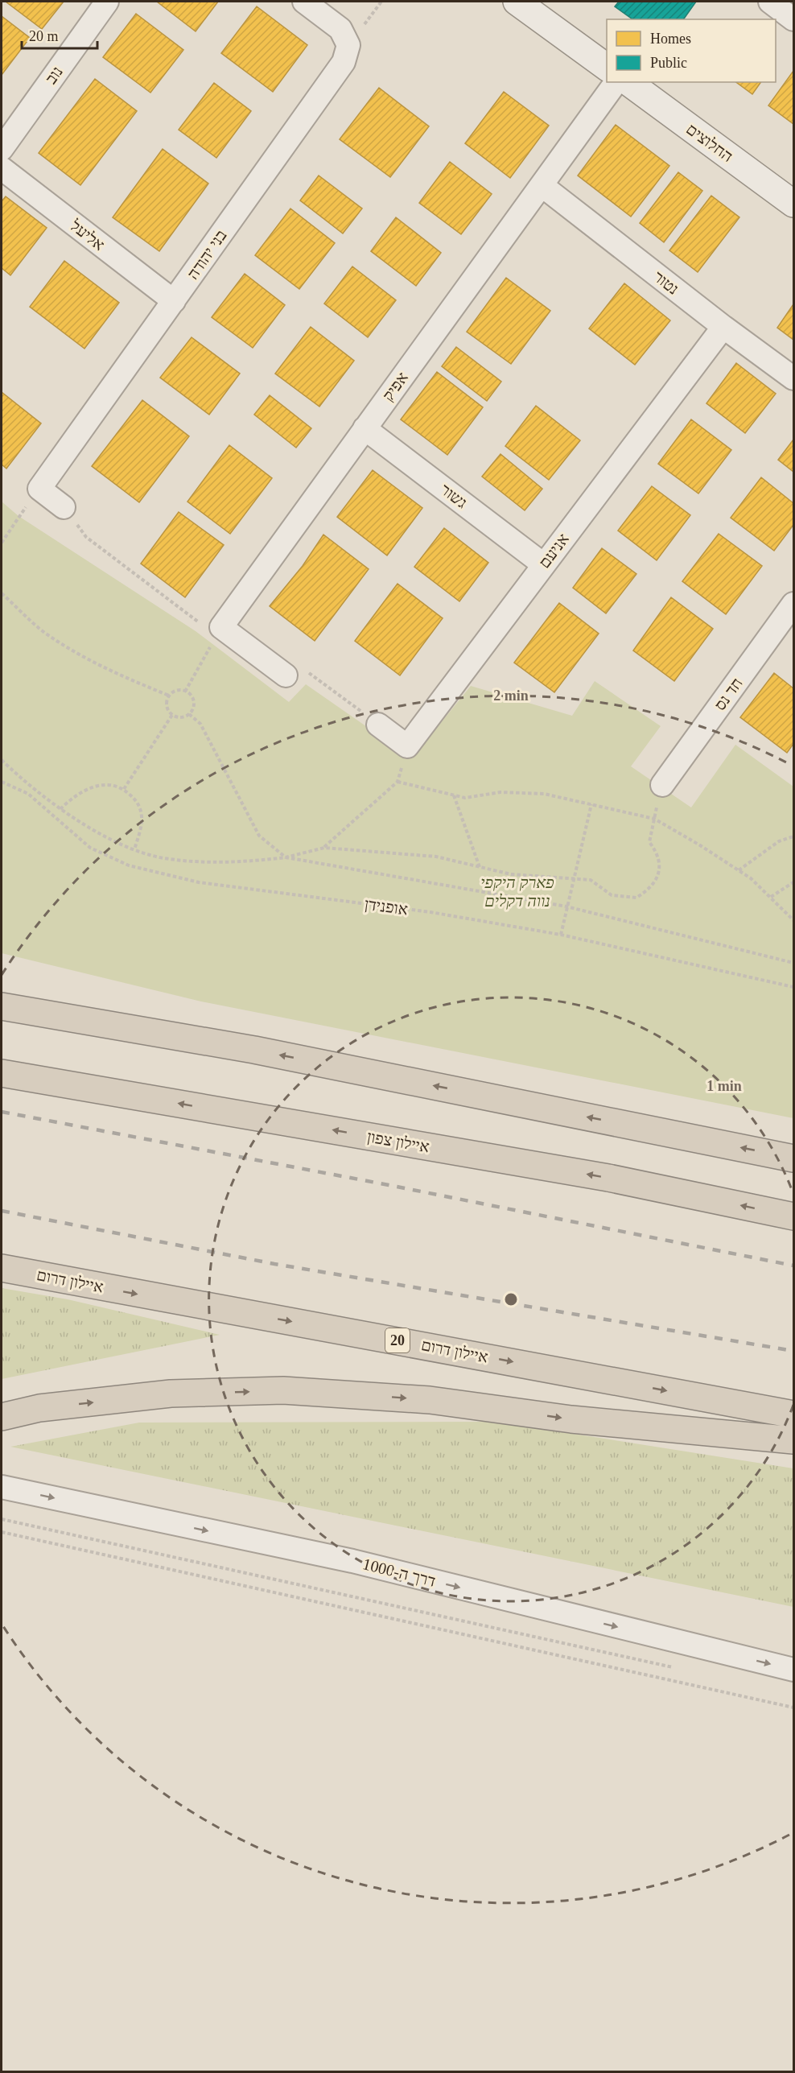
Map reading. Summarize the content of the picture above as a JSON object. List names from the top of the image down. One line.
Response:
{"streets":{"highway":["איילון צפון","איילון דרום","20"],"street":["נוב","החלוצים","אליעל","בני יהודה","נטור","אפיק","גשור","אניעם","חד נס","דרך ה-1000"],"path":["אופנידן"]},"crossings":[["אליעל","בני יהודה"],["נטור","אפיק"],["נטור","אניעם"],["אפיק","גשור"],["גשור","אניעם"]],"one_way":["דרך ה-1000"],"parks":["פארק היקפי נווה דקלים"],"legend":["Homes","Public"],"scale_bar":"20 m","rings":["2 min","1 min"]}
